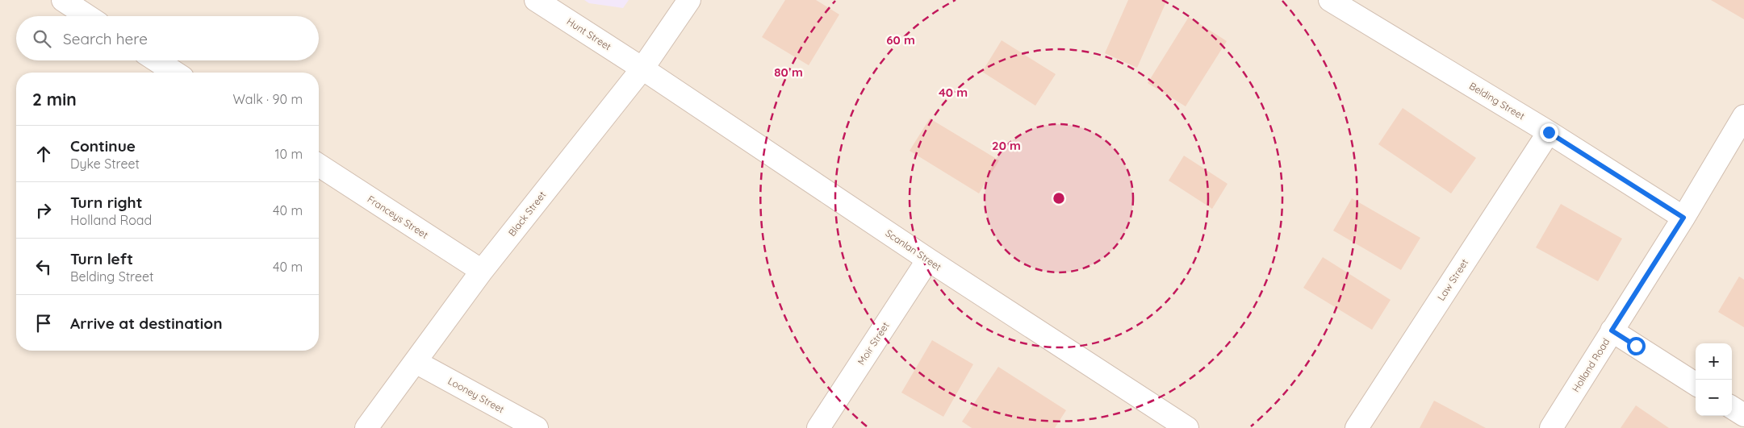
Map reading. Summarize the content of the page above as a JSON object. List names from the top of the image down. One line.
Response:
{"streets":{"street":["Hunt Street","Belding Street","Black Street","Franceys Street","Scanlan Street","Law Street","Moir Street","Holland Road","Looney Street"]},"crossings":[["Hunt Street","Black Street"],["Hunt Street","Scanlan Street"],["Belding Street","Law Street"],["Belding Street","Holland Road"],["Black Street","Franceys Street"],["Black Street","Scanlan Street"],["Black Street","Looney Street"],["Scanlan Street","Moir Street"]],"page":{"search":"Search here","heading":["2 min","Walk · 90 m"],"list":[["Continue","Dyke Street","10 m"],["Turn right","Holland Road","40 m"],["Turn left","Belding Street","40 m"],"Arrive at destination"],"map_buttons":["+","−"]},"rings":["60 m","80 m","40 m","20 m"]}
